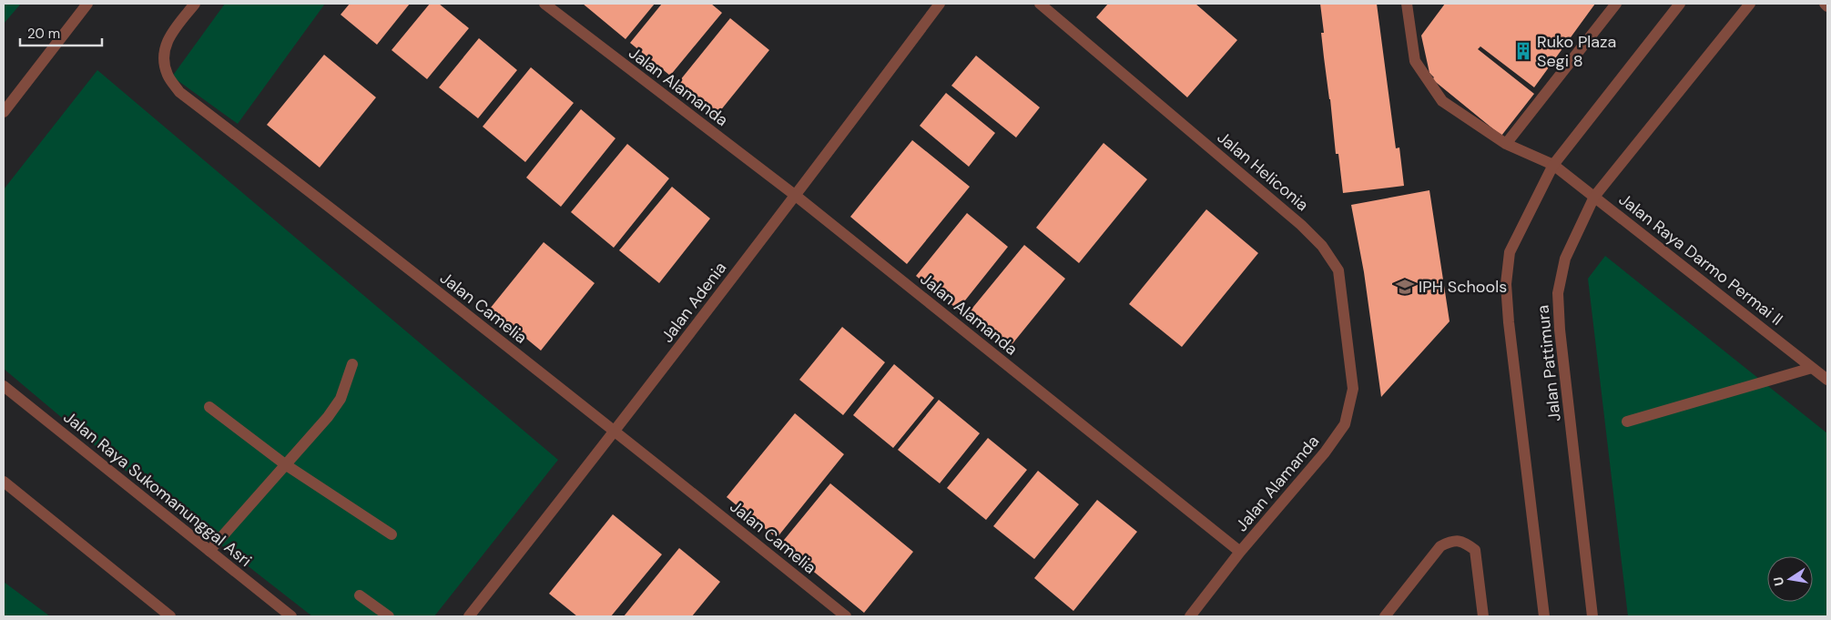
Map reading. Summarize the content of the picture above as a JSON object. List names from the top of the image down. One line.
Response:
{"streets":{"street":["Jalan Alamanda","Jalan Heliconia","Jalan Raya Darmo Permai II","Jalan Adenia","Jalan Camelia","Jalan Pattimura","Jalan Raya Sukomanunggal Asri"]},"crossings":[["Jalan Alamanda","Jalan Heliconia"],["Jalan Alamanda","Jalan Adenia"],["Jalan Raya Darmo Permai II","Jalan Pattimura"],["Jalan Adenia","Jalan Camelia"]],"places":{"building":["Ruko Plaza Segi 8"],"school or university":["IPH Schools"]},"scale_bar":"20 m","north":"left"}
